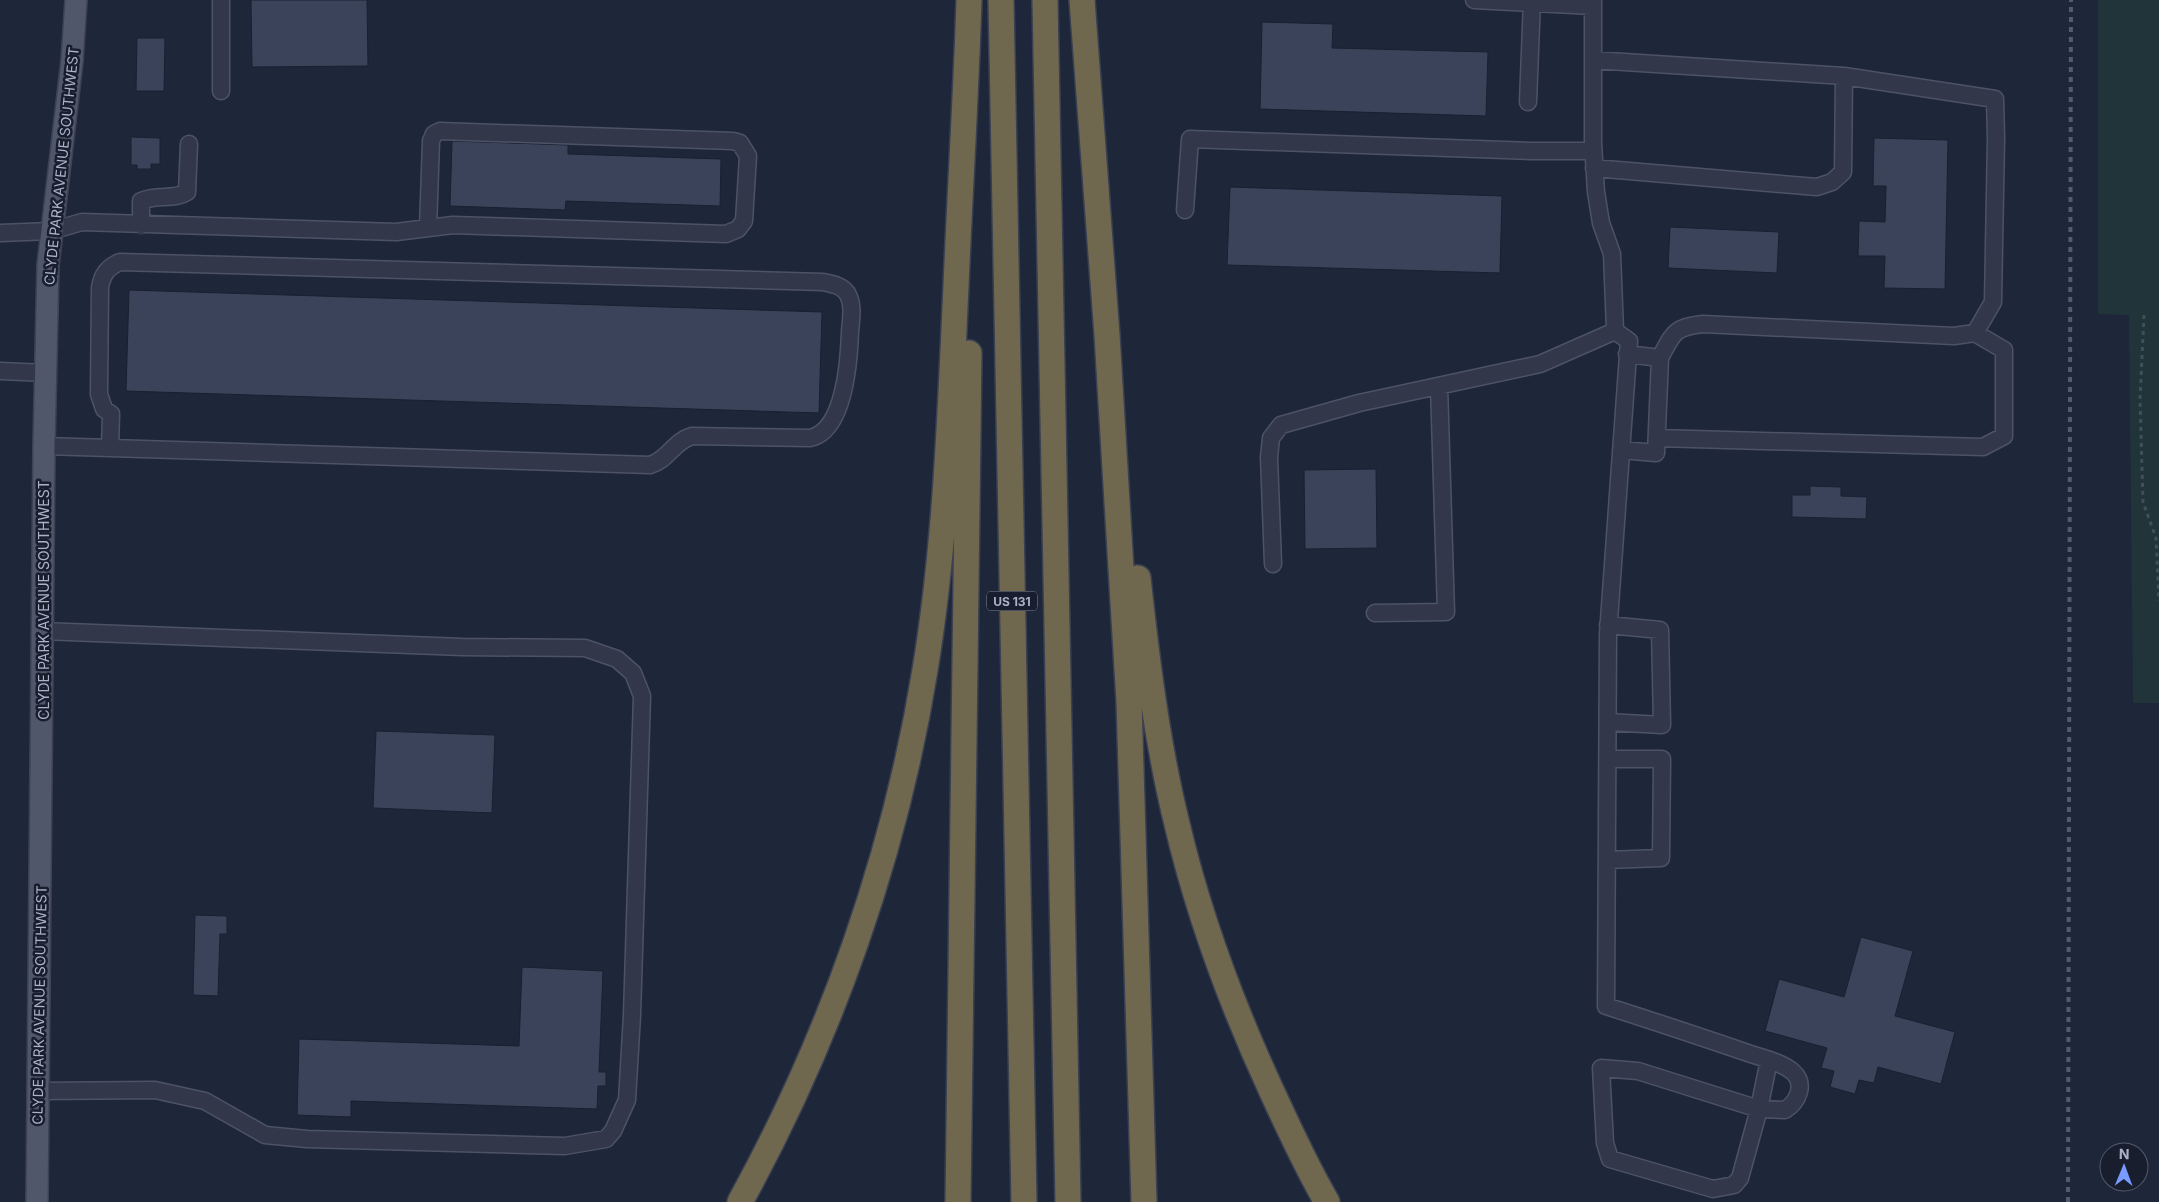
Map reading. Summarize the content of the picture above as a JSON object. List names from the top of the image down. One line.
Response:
{"streets":{"highway":["US 131"],"main road":["CLYDE PARK AVENUE SOUTHWEST"]},"north":"top"}
